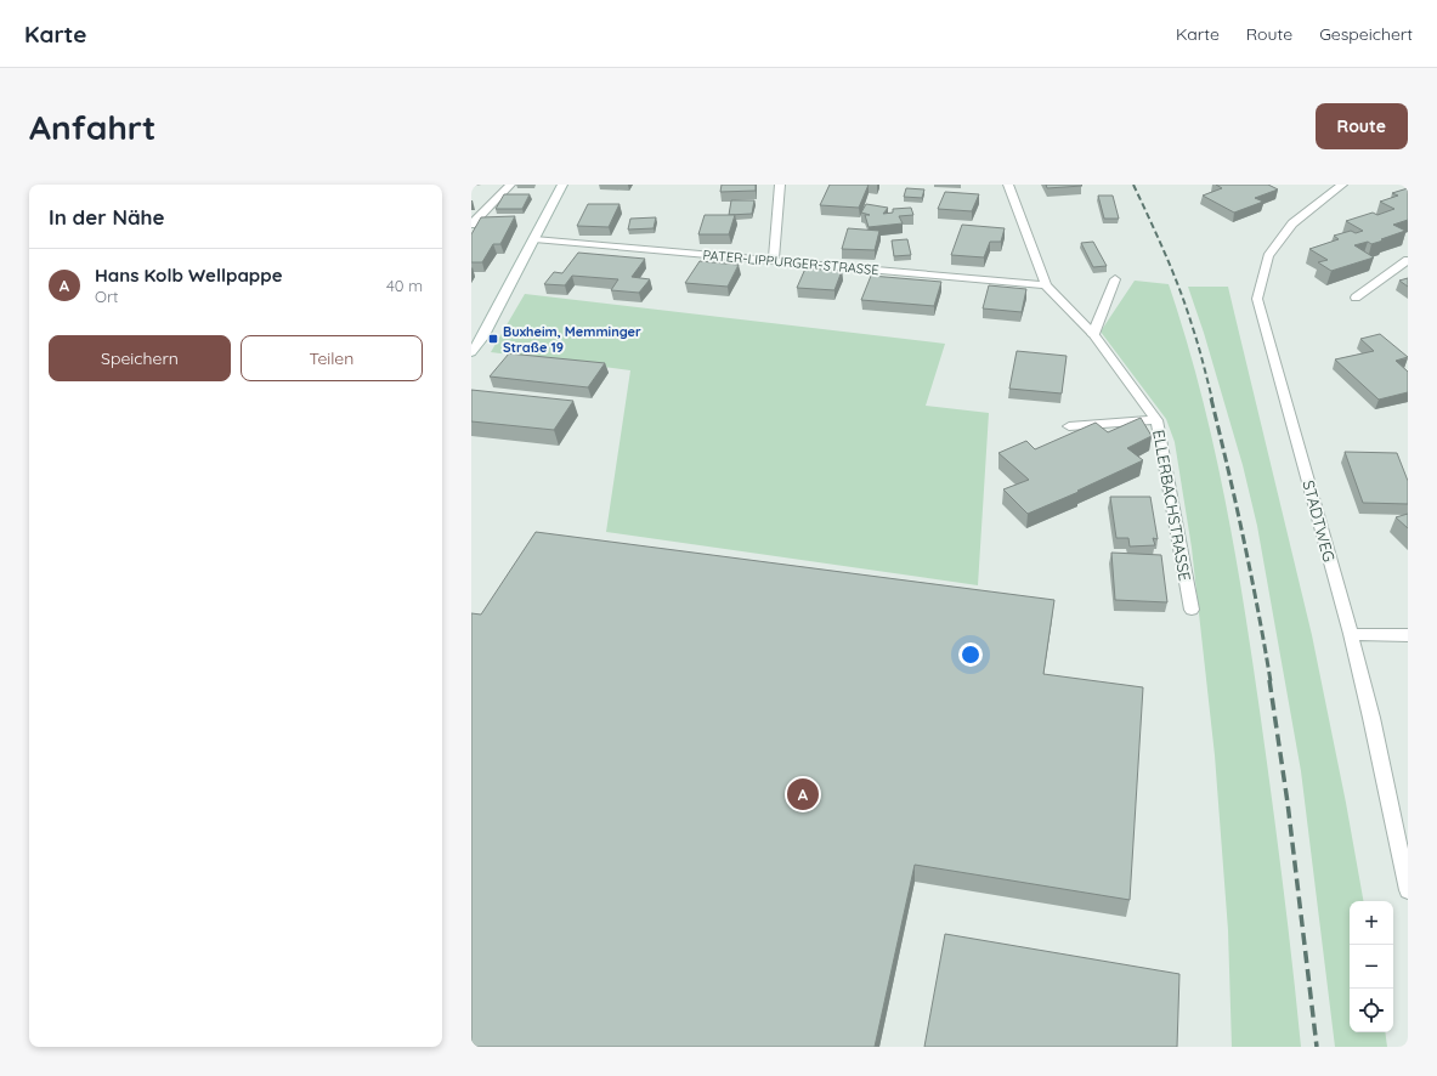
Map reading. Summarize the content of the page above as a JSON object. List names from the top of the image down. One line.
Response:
{"streets":{"street":["PATER-LIPPURGER-STRASSE","ELLERBACHSTRASSE","STADTWEG"]},"crossings":[["PATER-LIPPURGER-STRASSE","ELLERBACHSTRASSE"]],"places":{"transit":["Buxheim, Memminger Straße 19"]},"page":{"header":"Karte","nav":["Karte","Route","Gespeichert"],"buttons":["Route",["Speichern","Teilen"]],"title":"Anfahrt","heading":"In der Nähe","list":[{"mark":"A","name":"Hans Kolb Wellpappe","note":"Ort","value":"40 m"}],"pins":"A","map_buttons":["+","−"]}}
